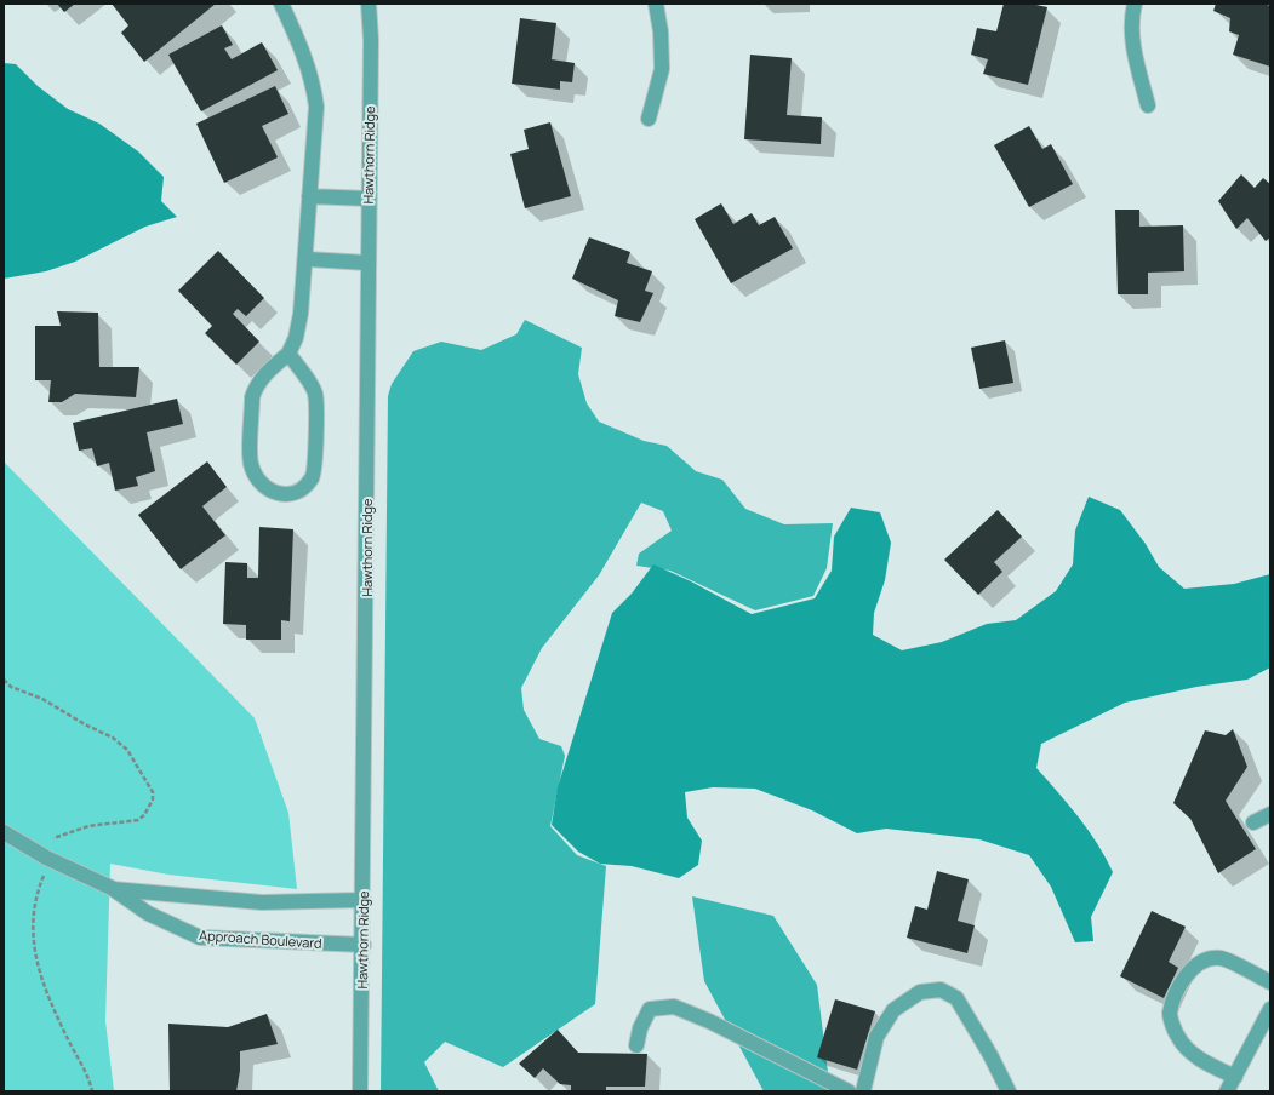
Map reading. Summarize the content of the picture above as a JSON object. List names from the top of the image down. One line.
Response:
{"streets":{"street":["Hawthorn Ridge","Approach Boulevard"]},"crossings":[["Hawthorn Ridge","Approach Boulevard"]]}
